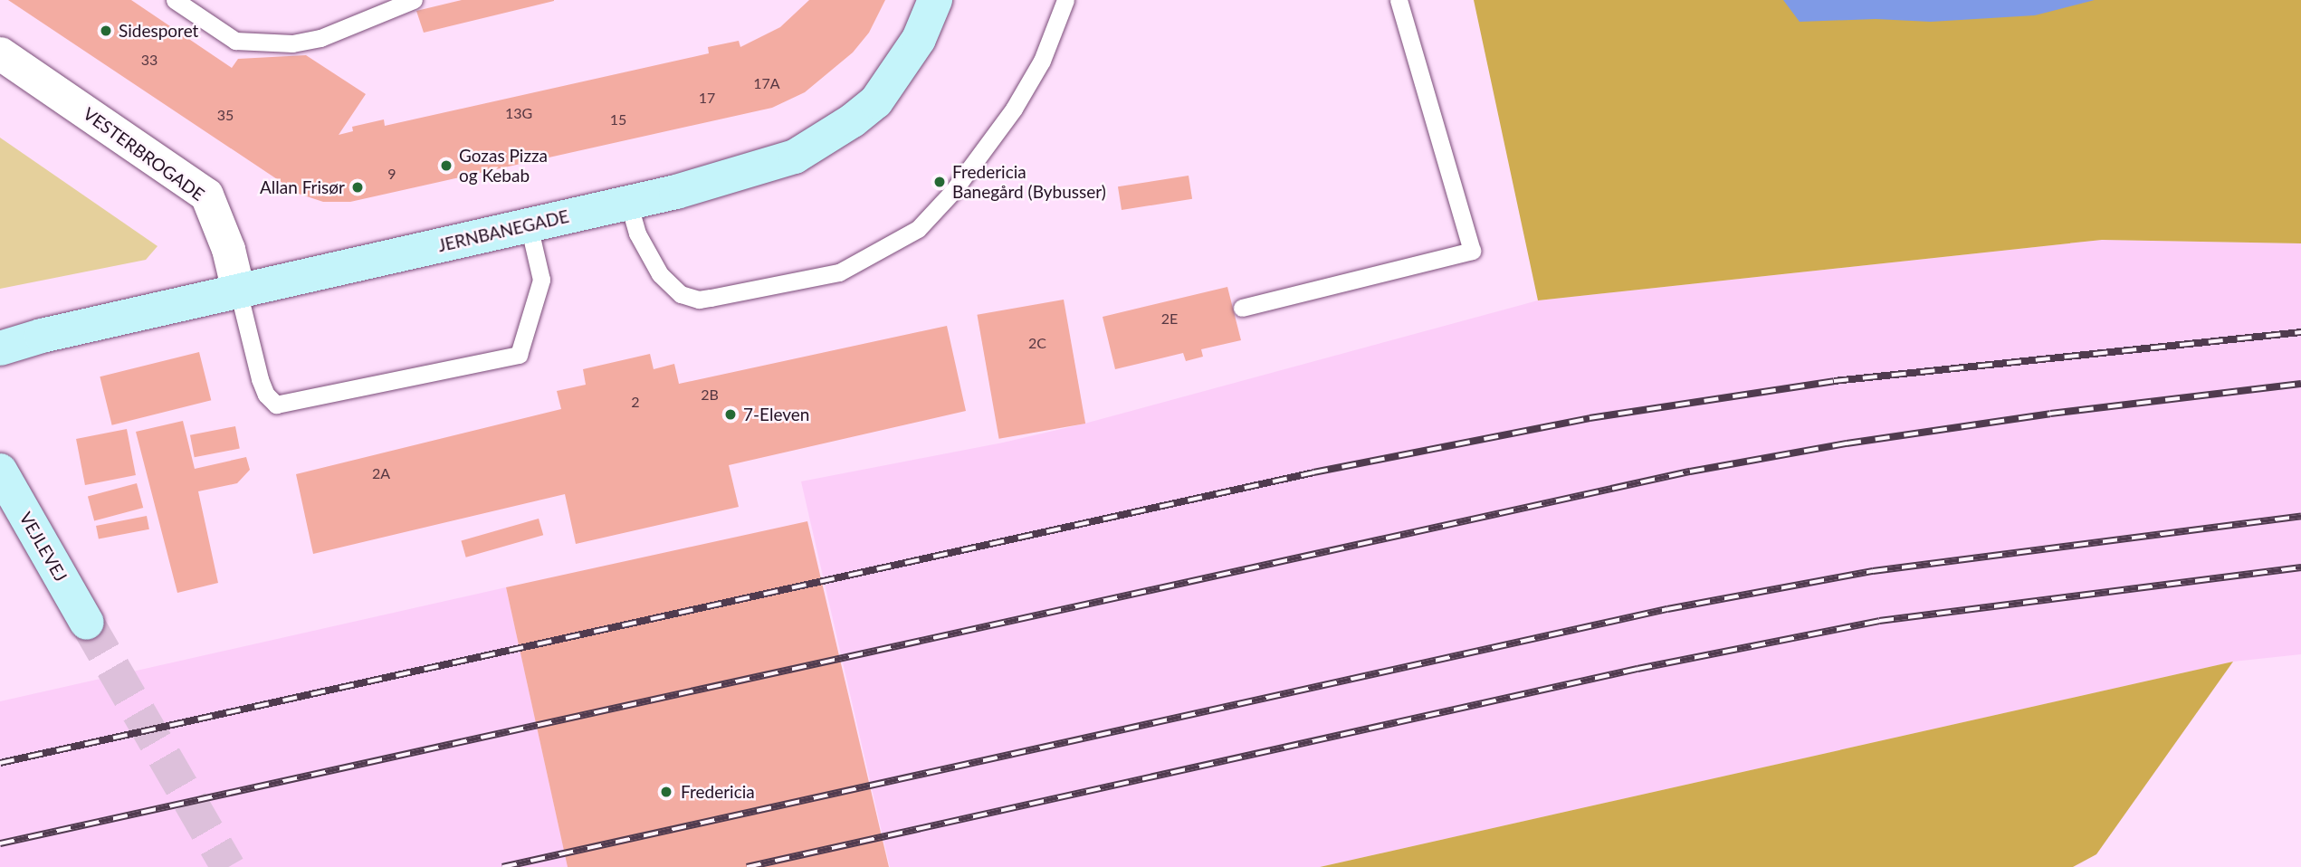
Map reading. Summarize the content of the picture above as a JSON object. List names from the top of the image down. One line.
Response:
{"streets":{"street":["VESTERBROGADE","JERNBANEGADE","VEJLEVEJ"]},"crossings":[["VESTERBROGADE","JERNBANEGADE"]],"places":["Sidesporet","Gozas Pizza og Kebab","Fredericia Banegård (Bybusser)","Allan Frisør","7-Eleven","Fredericia"],"house_numbers":["33","17A","17","13G","35","15","9","2E","2C","2B","2","2A"]}
